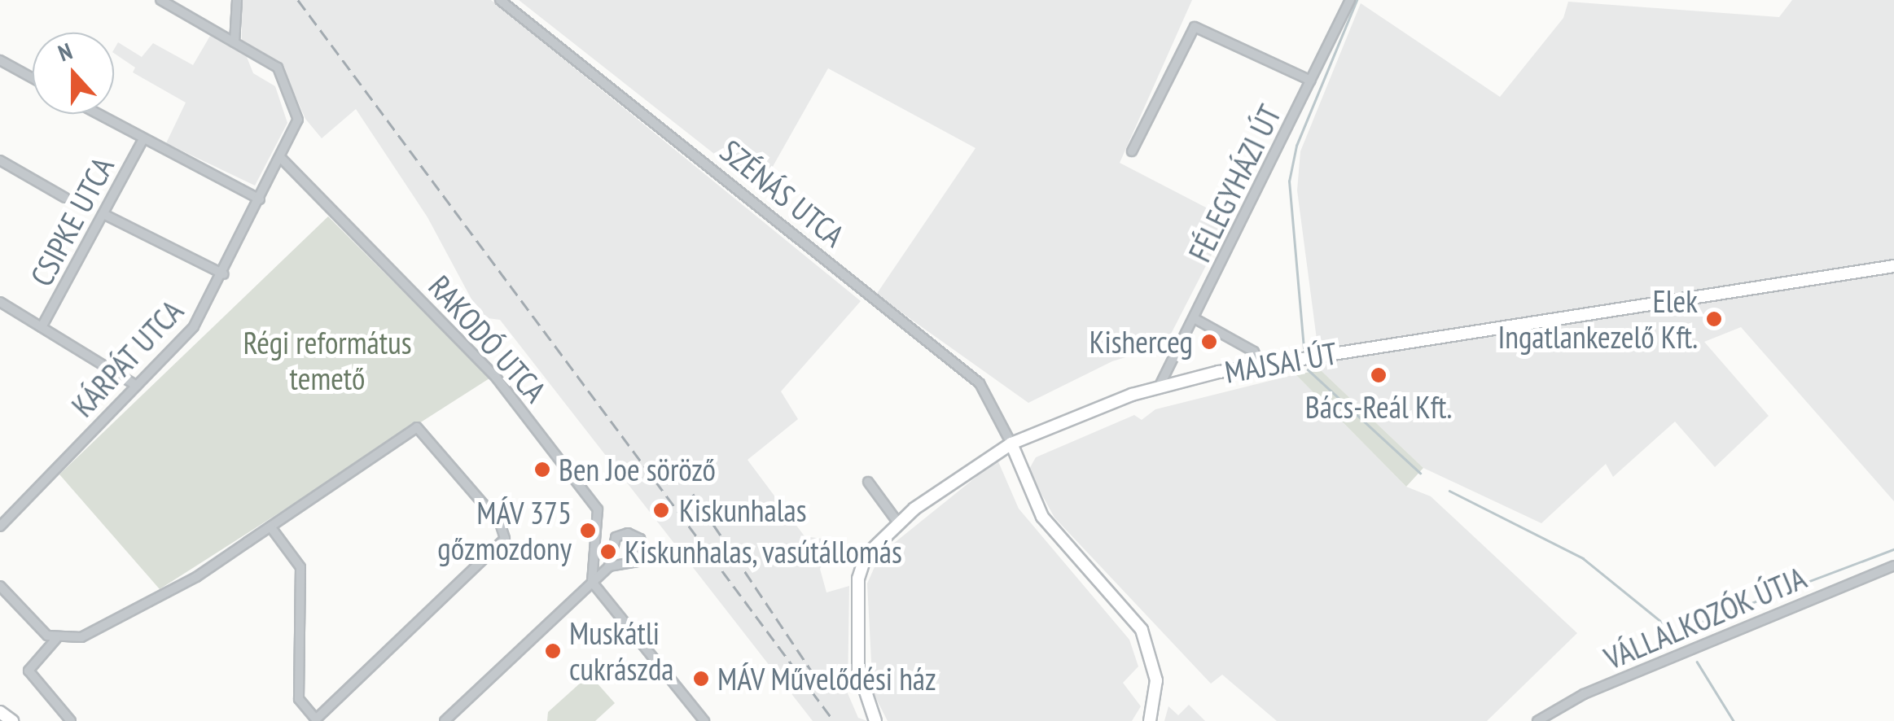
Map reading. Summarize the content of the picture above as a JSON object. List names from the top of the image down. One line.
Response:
{"streets":{"main road":["MAJSAI ÚT"],"street":["FÉLEGYHÁZI ÚT","SZÉNÁS UTCA","CSIPKE UTCA","RAKODÓ UTCA","KÁRPÁT UTCA","VÁLLALKOZÓK ÚTJA"]},"crossings":[["FÉLEGYHÁZI ÚT","MAJSAI ÚT"],["SZÉNÁS UTCA","MAJSAI ÚT"],["RAKODÓ UTCA","KÁRPÁT UTCA"]],"parks":["Régi református temető"],"places":["Elek Ingatlankezelő Kft.","Kisherceg","Bács-Reál Kft.","Ben Joe söröző","Kiskunhalas","MÁV 375 gőzmozdony","Kiskunhalas, vasútállomás","Muskátli cukrászda","MÁV Művelődési ház"],"north":"top"}
